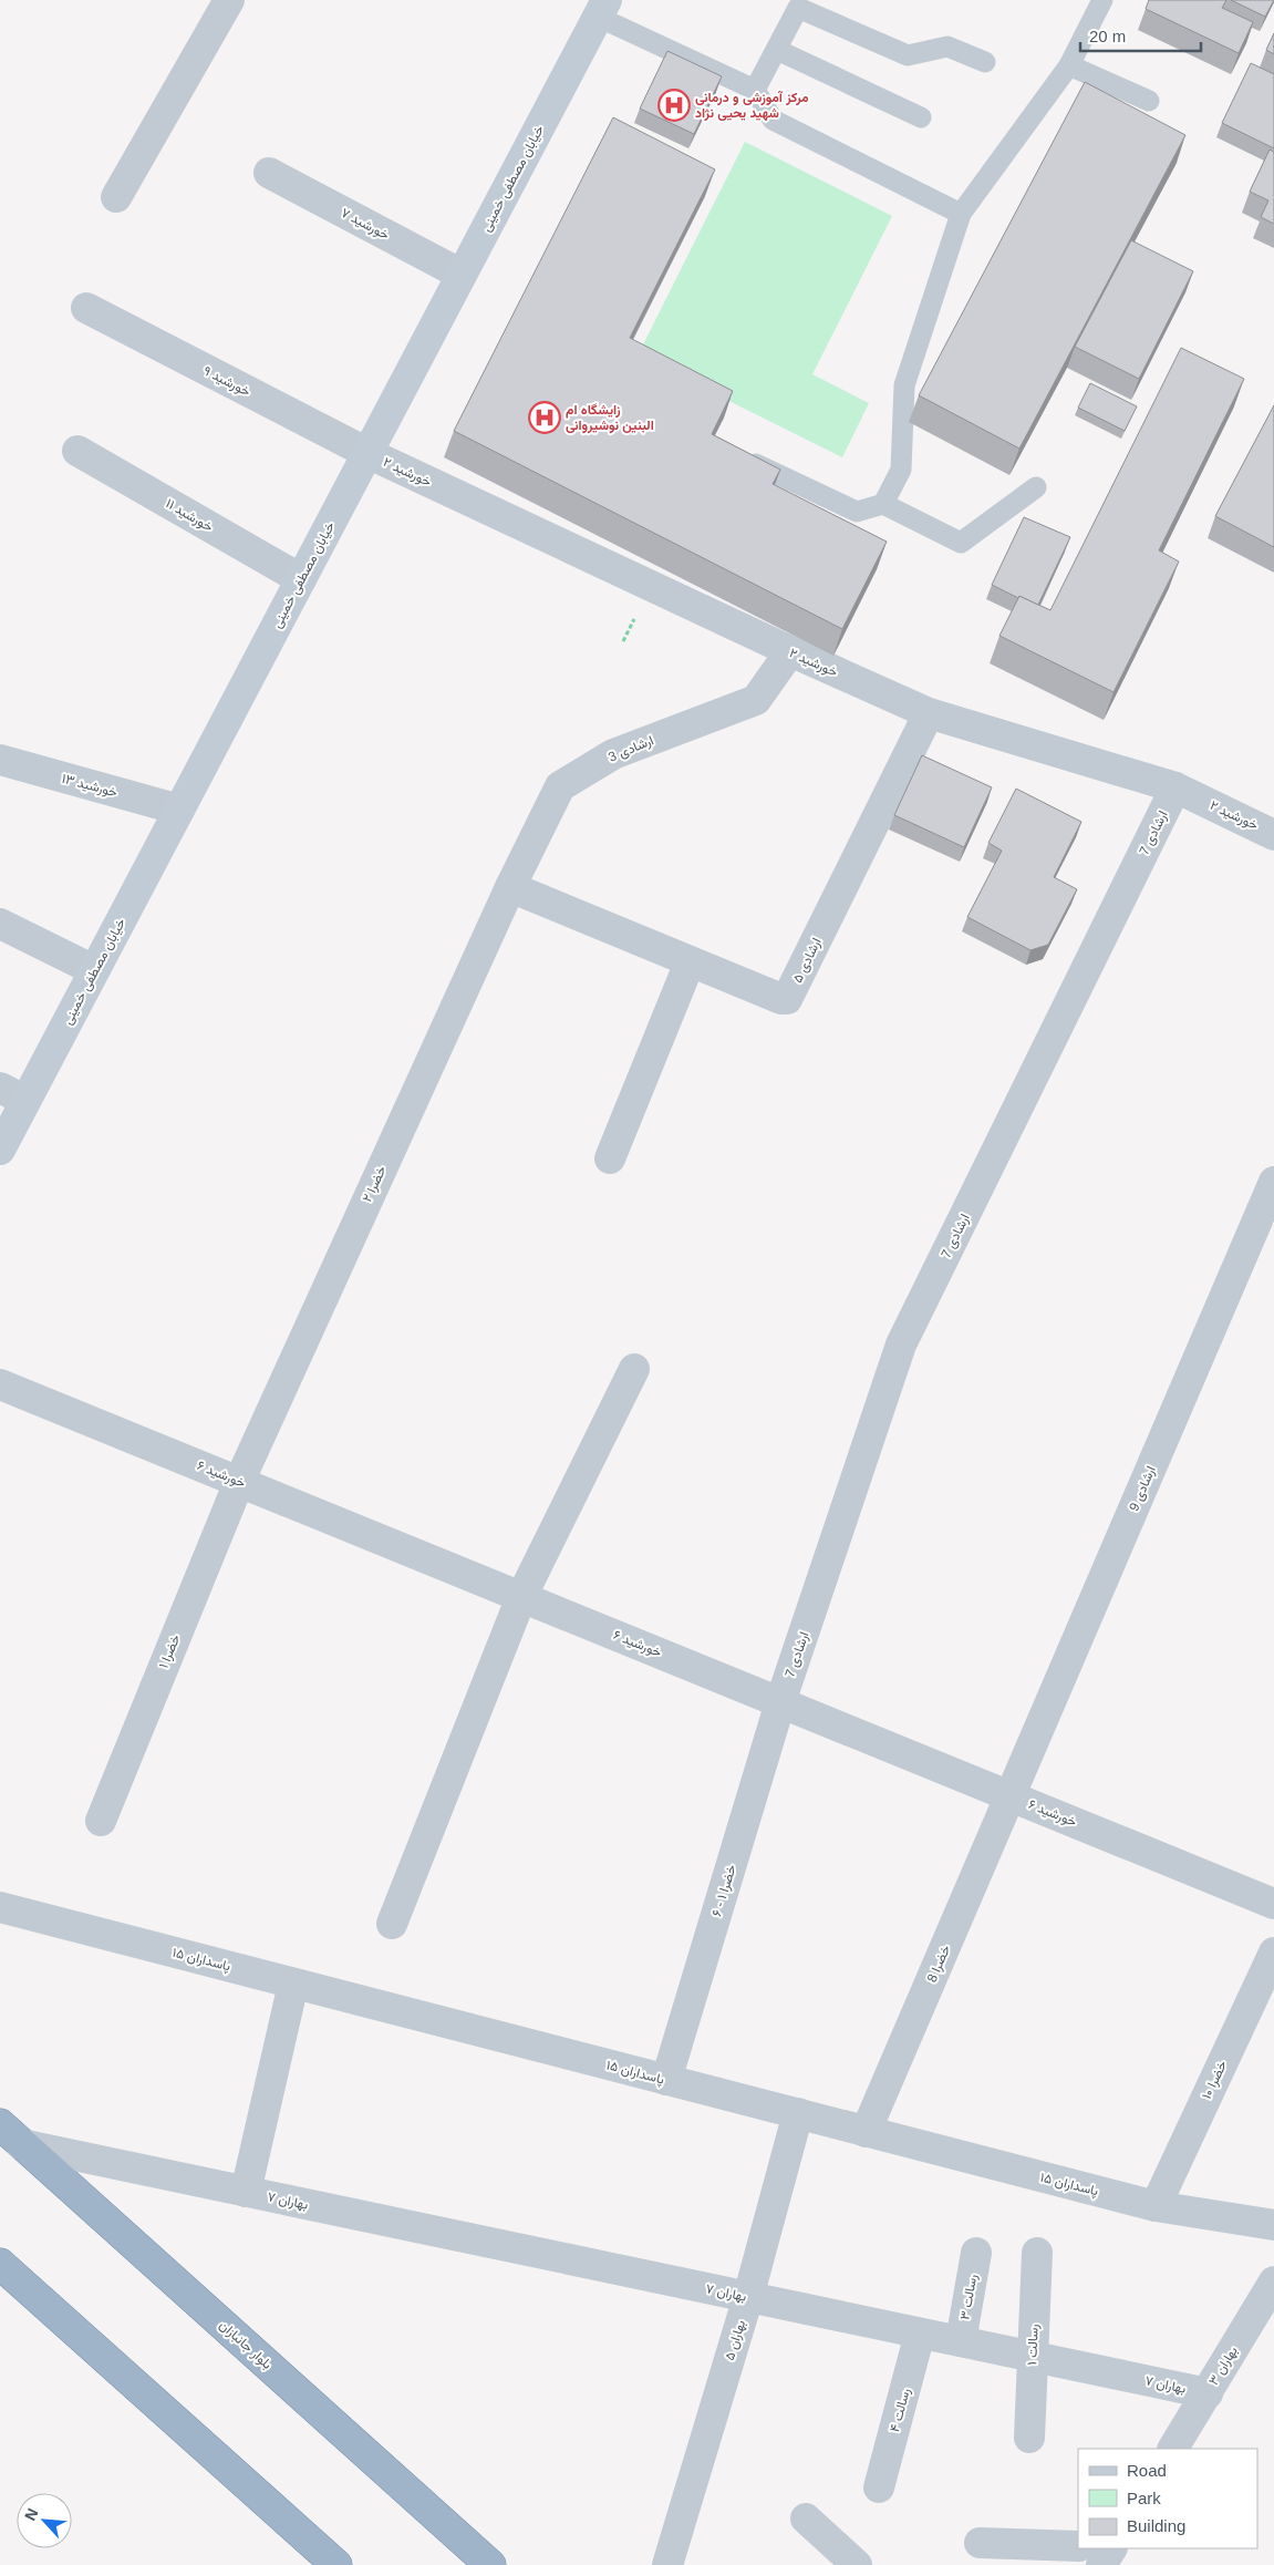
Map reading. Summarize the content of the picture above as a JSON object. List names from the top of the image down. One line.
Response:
{"streets":{"highway":["بلوار جانبازان"],"main road":["خیابان مصطفی خمینی"],"street":["خورشید ۷","خورشید ۹","خورشید ۲","خورشید ۱۱","ارشادی 3","خورشید ۱۳","ارشادی 7","ارشادی ۵","خضرا ۲","خورشید ۶","ارشادی 9","خضرا ۱","خضرا ۱ - ۶","پاسداران ۱۵","خضرا 8","خضرا ۱۰","بهاران ۷","رسالت ۳","بهاران ۵","رسالت ۱","بهاران ۳","رسالت ۴"]},"crossings":[["خیابان مصطفی خمینی","خورشید ۷"],["خیابان مصطفی خمینی","خورشید ۹"],["خیابان مصطفی خمینی","خورشید ۲"],["خیابان مصطفی خمینی","خورشید ۱۱"],["خیابان مصطفی خمینی","خورشید ۱۳"],["خورشید ۹","خورشید ۲"],["خورشید ۲","ارشادی 3"],["خورشید ۲","ارشادی 7"],["خورشید ۲","ارشادی ۵"],["ارشادی 3","ارشادی ۵"],["ارشادی 3","خضرا ۲"],["ارشادی 7","خورشید ۶"],["ارشادی 7","خضرا ۱ - ۶"],["ارشادی ۵","خضرا ۲"],["خضرا ۲","خورشید ۶"],["خضرا ۲","خضرا ۱"],["خورشید ۶","ارشادی 9"],["خورشید ۶","خضرا ۱"],["خورشید ۶","خضرا ۱ - ۶"],["خورشید ۶","خضرا 8"],["ارشادی 9","خضرا 8"],["خضرا ۱ - ۶","پاسداران ۱۵"],["پاسداران ۱۵","خضرا 8"],["پاسداران ۱۵","خضرا ۱۰"],["پاسداران ۱۵","بهاران ۵"],["بهاران ۷","رسالت ۳"],["بهاران ۷","بهاران ۵"],["بهاران ۷","بلوار جانبازان"],["بهاران ۷","رسالت ۱"],["بهاران ۷","بهاران ۳"],["بهاران ۷","رسالت ۴"]],"places":{"hospital":["مرکز آموزشی و درمانی شهید یحیی نژاد","زایشگاه ام البنین نوشیروانی"]},"legend":["Road","Park","Building"],"scale_bar":"20 m","north":"top left"}
